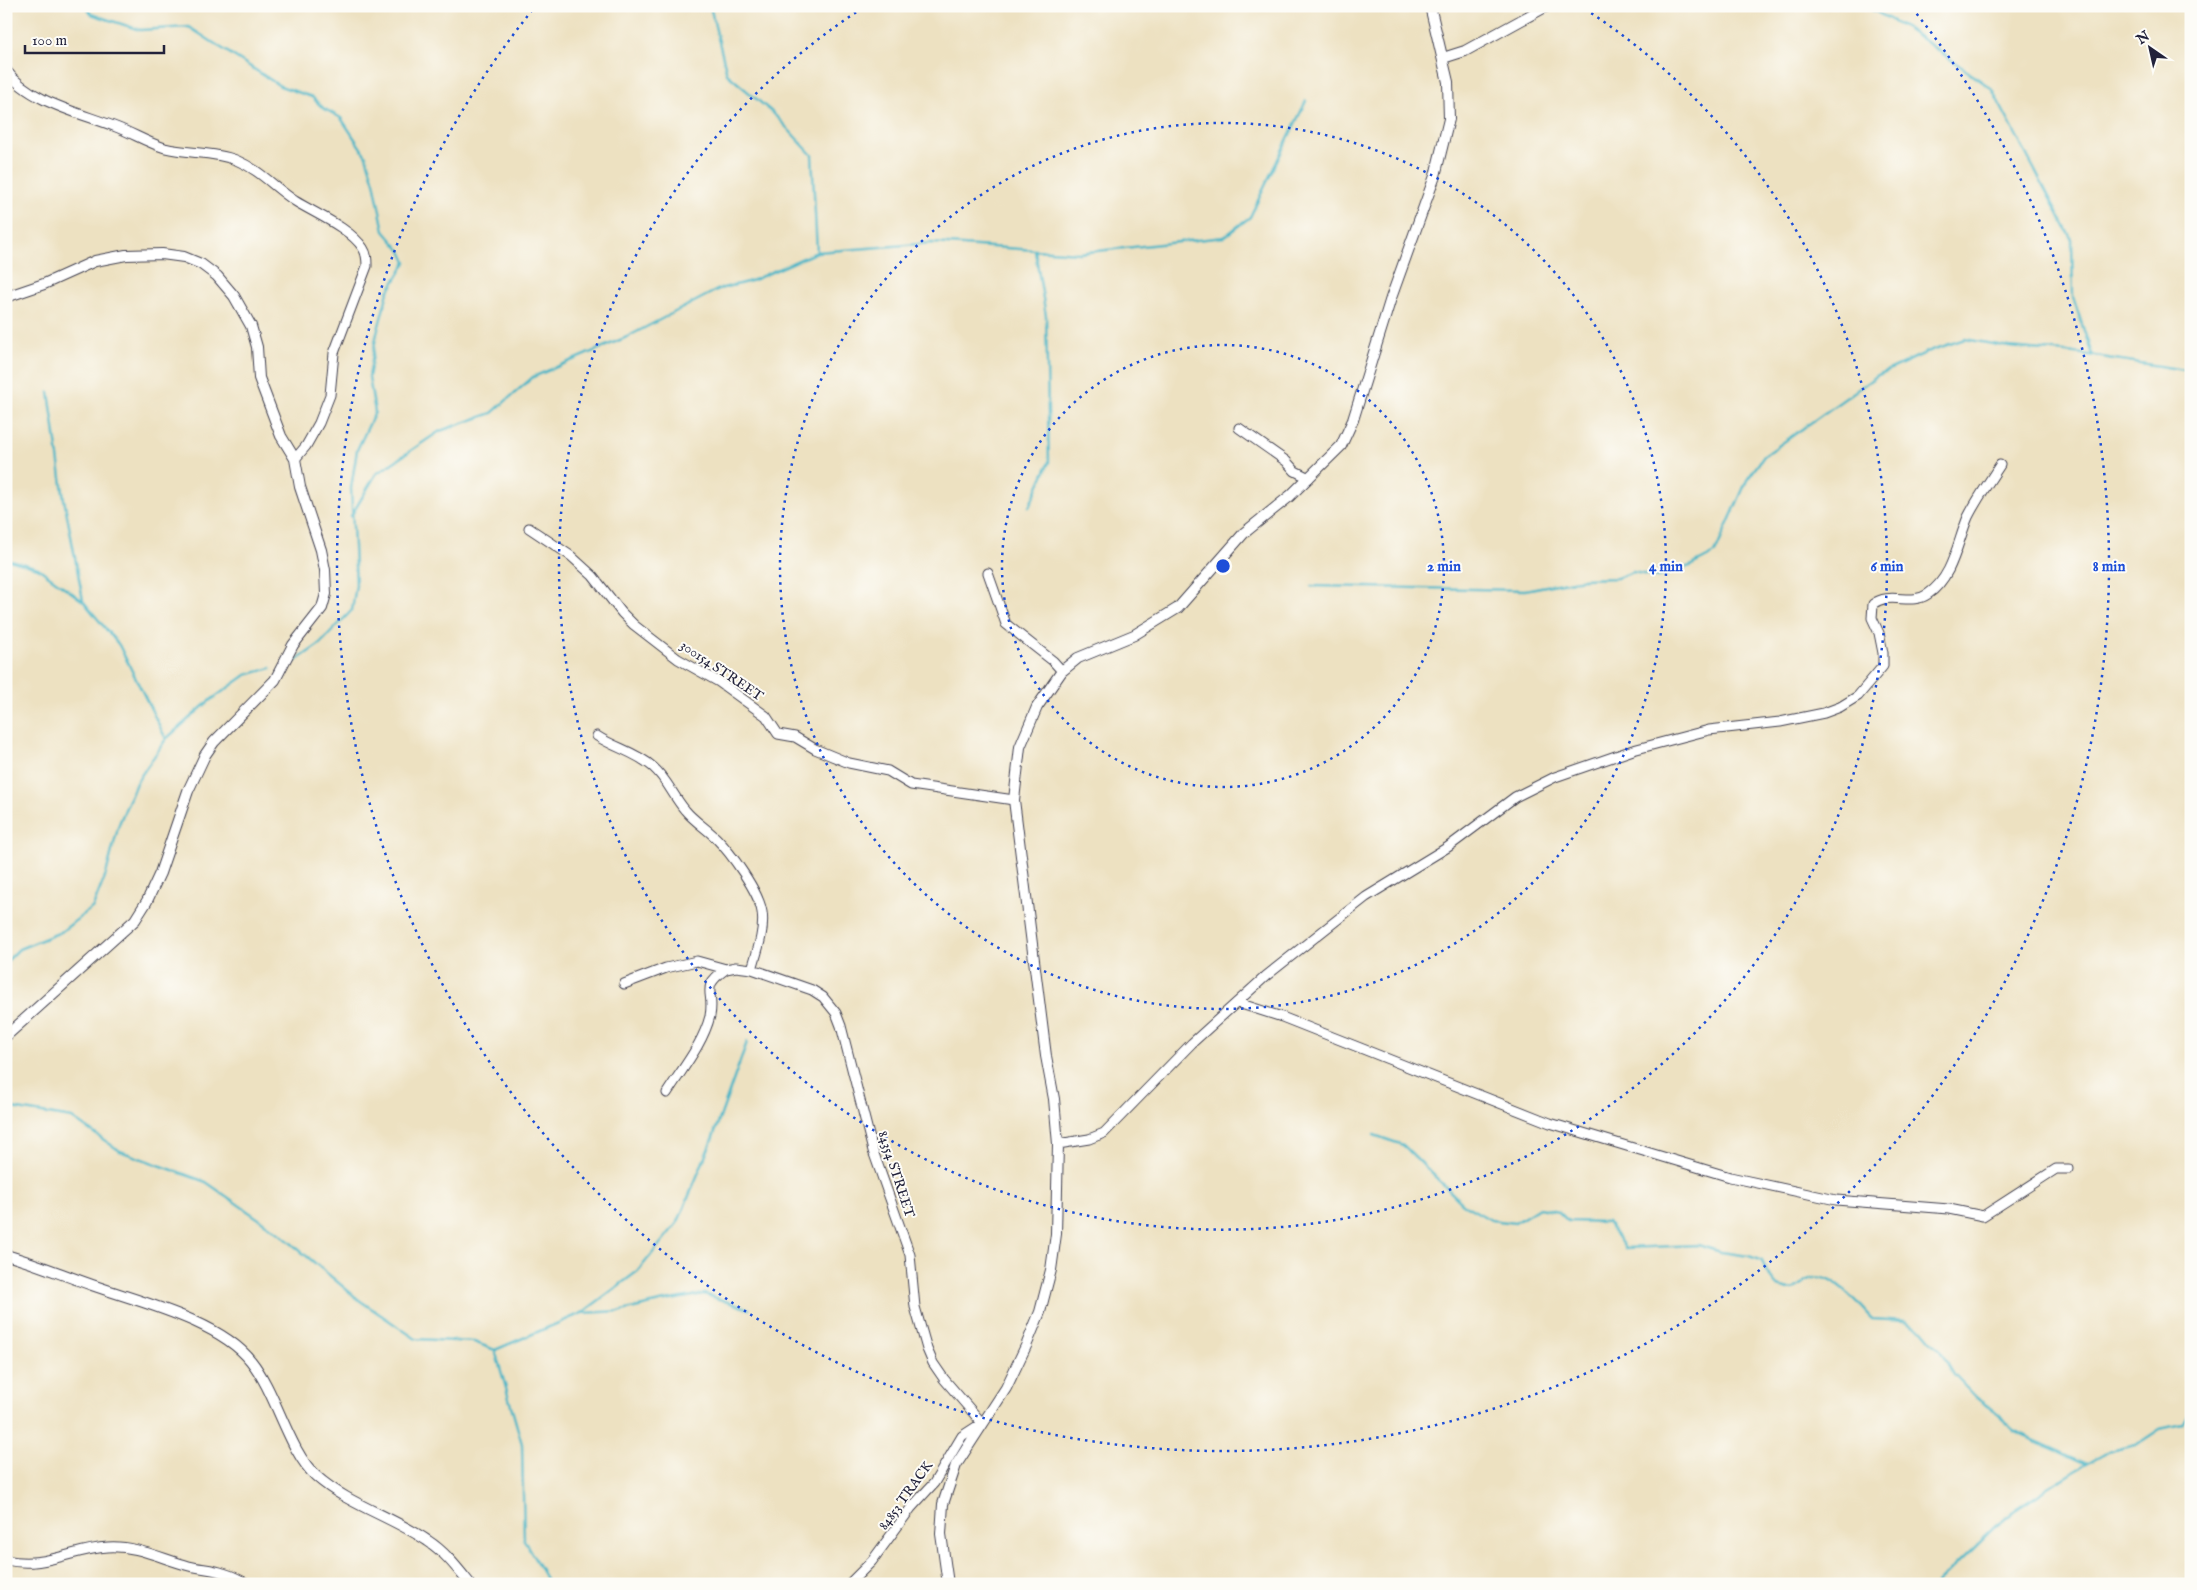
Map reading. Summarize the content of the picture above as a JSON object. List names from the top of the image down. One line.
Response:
{"streets":{"street":["300154 STREET","84354 STREET","84853 TRACK"]},"crossings":[["84354 STREET","84853 TRACK"]],"scale_bar":"100 m","north":"top left","rings":["2 min","4 min","6 min","8 min"]}
